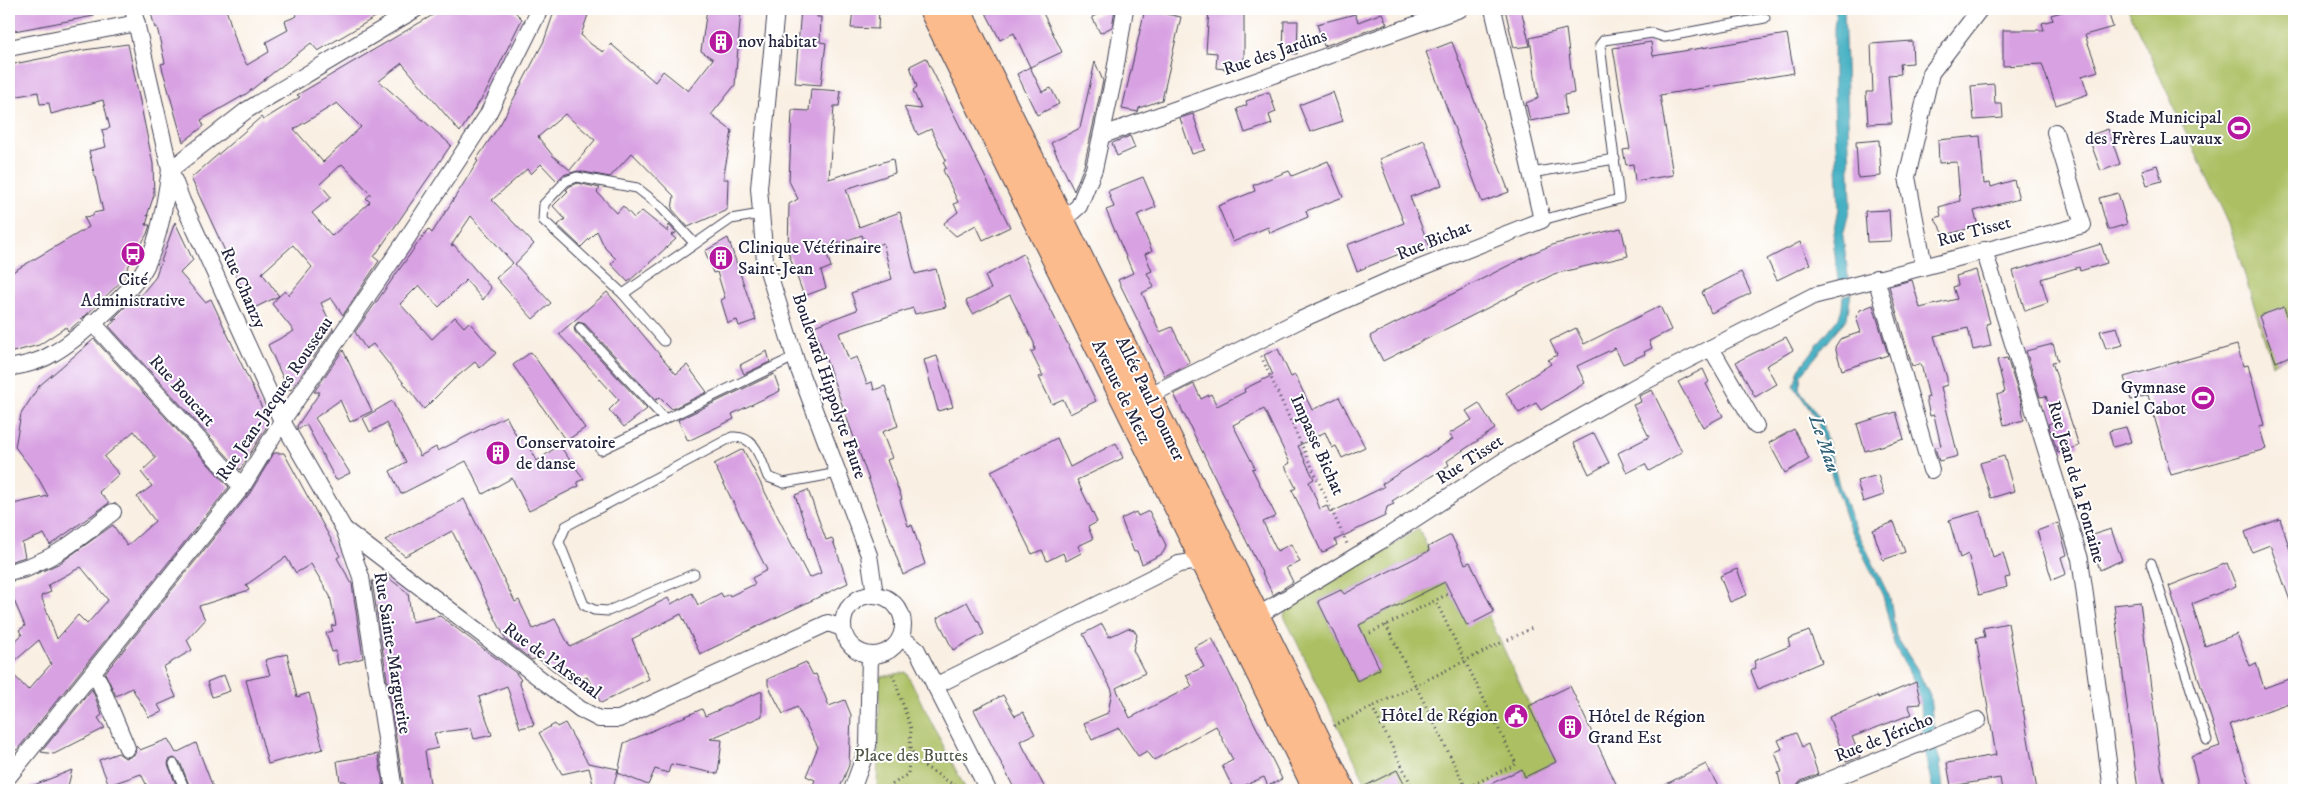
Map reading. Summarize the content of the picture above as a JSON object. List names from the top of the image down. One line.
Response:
{"streets":{"main road":["Avenue de Metz","Allée Paul Doumer"],"street":["Rue des Jardins","Rue Tisset","Rue Bichat","Rue Chanzy","Boulevard Hippolyte Faure","Rue Boucart","Rue Jean-Jacques Rousseau","Rue Jean de la Fontaine","Rue Sainte-Marguerite","Rue de l'Arsenal","Rue de Jéricho"],"path":["Impasse Bichat"]},"crossings":[["Rue Tisset","Allée Paul Doumer"],["Rue Tisset","Impasse Bichat"],["Rue Tisset","Rue Jean de la Fontaine"],["Rue Bichat","Allée Paul Doumer"],["Rue Bichat","Impasse Bichat"],["Rue Chanzy","Rue Jean-Jacques Rousseau"],["Rue Chanzy","Rue Sainte-Marguerite"],["Boulevard Hippolyte Faure","Rue de l'Arsenal"],["Rue Boucart","Rue Jean-Jacques Rousseau"],["Rue Jean-Jacques Rousseau","Rue Sainte-Marguerite"],["Rue Sainte-Marguerite","Rue de l'Arsenal"]],"water":["Le Mau"],"parks":["Place des Buttes"],"places":{"building":["nov habitat","Clinique Vétérinaire Saint-Jean","Conservatoire de danse","Hôtel de Région Grand Est"],"sports":["Stade Municipal des Frères Lauvaux","Gymnase Daniel Cabot"],"bus stop":["Cité Administrative"],"public building":["Hôtel de Région"]}}
